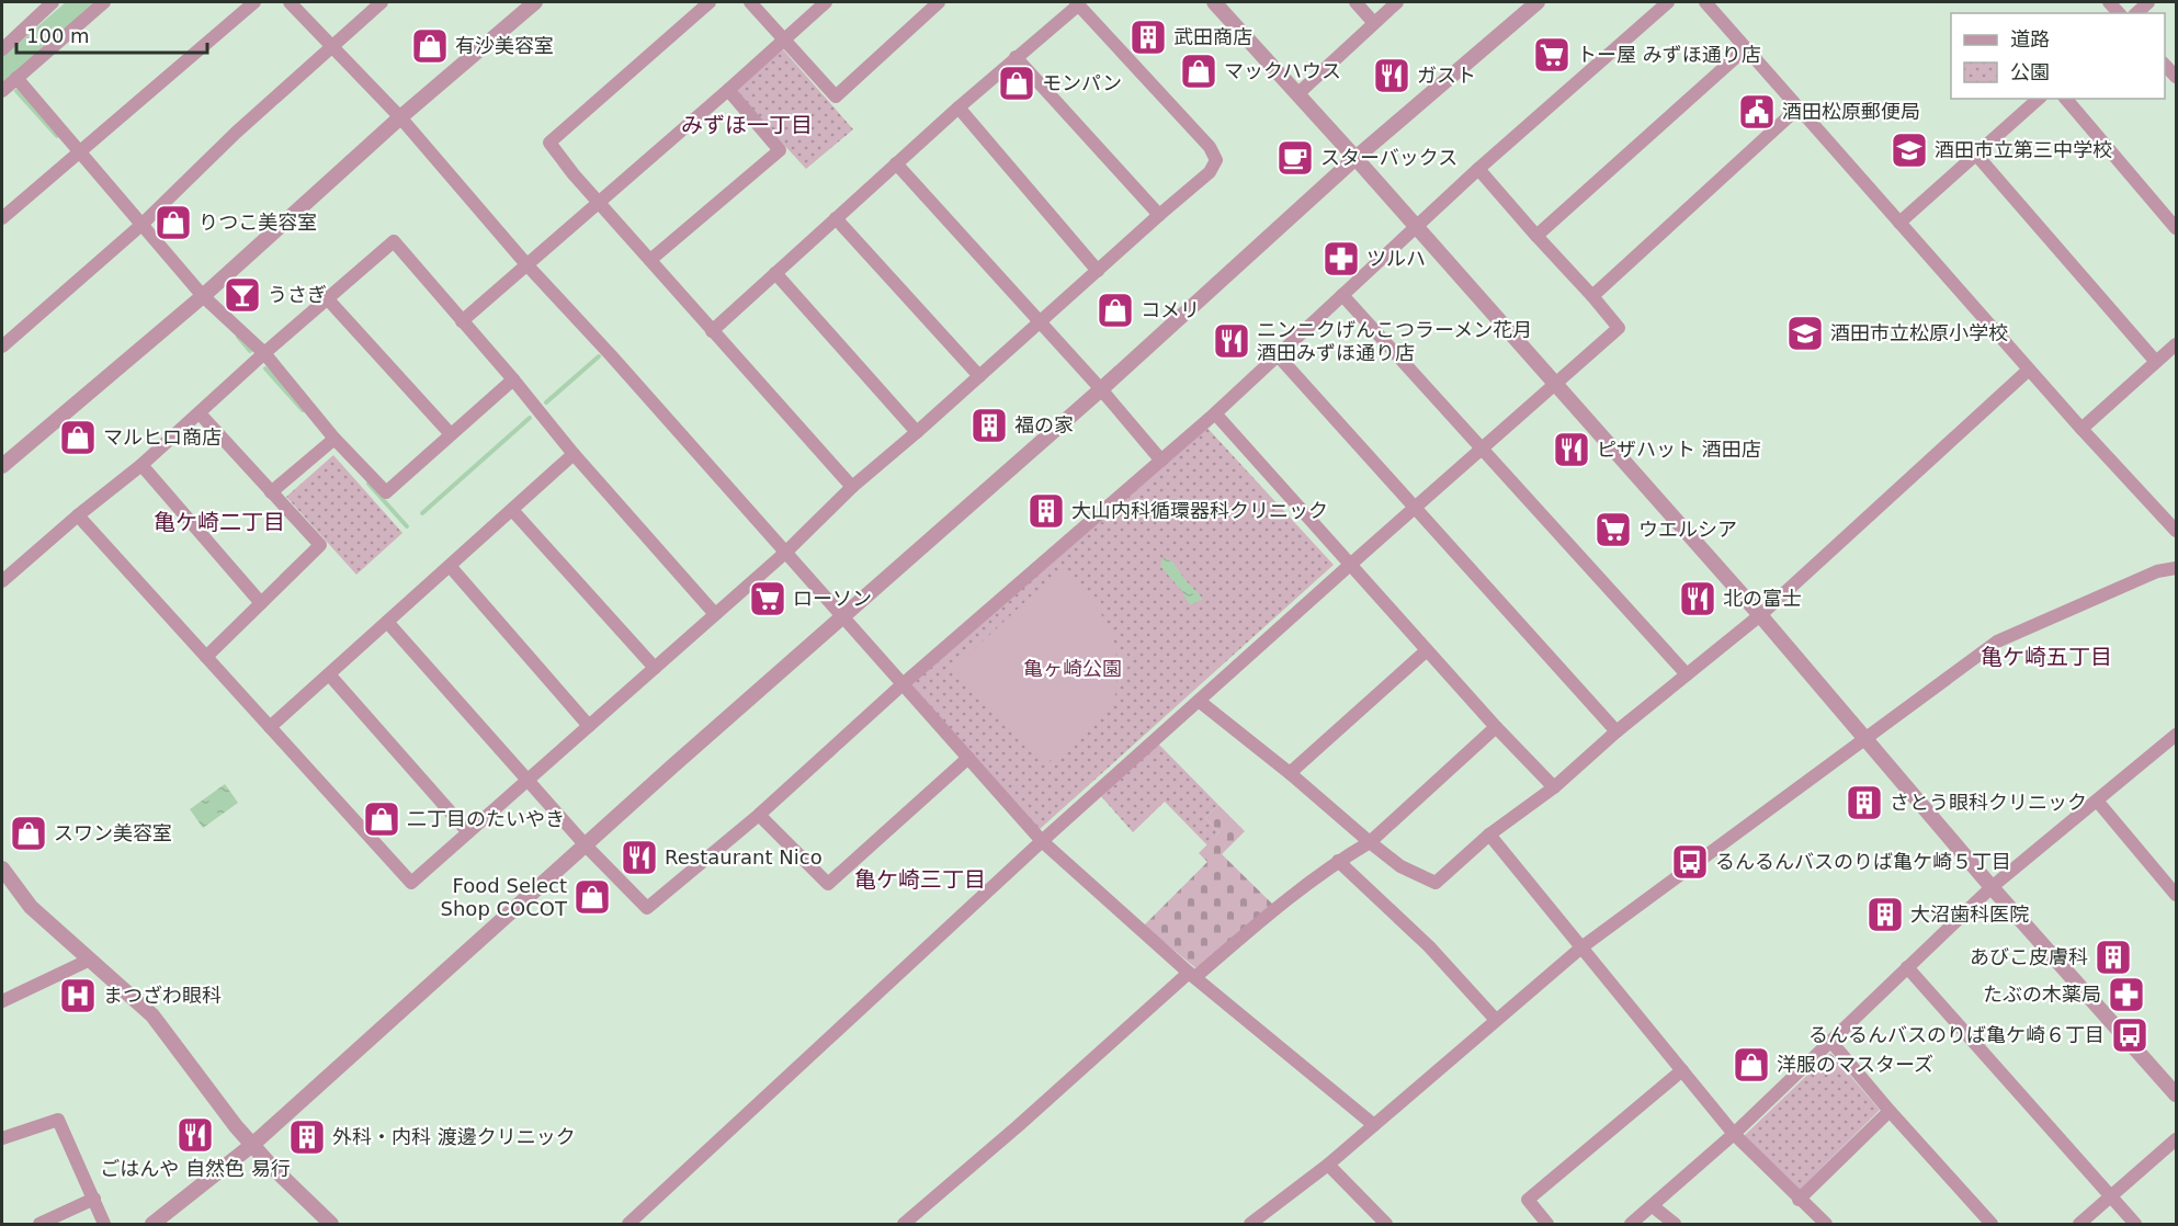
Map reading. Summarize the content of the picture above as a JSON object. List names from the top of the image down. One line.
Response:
{"districts":["みずほ一丁目","亀ケ崎二丁目","亀ケ崎五丁目","亀ケ崎三丁目"],"parks":["亀ヶ崎公園"],"places":{"building":["武田商店","福の家","大山内科循環器科クリニック","さとう眼科クリニック","大沼歯科医院","あびこ皮膚科","外科・内科 渡邊クリニック"],"shop":["有沙美容室","マックハウス","モンパン","りつこ美容室","コメリ","マルヒロ商店","二丁目のたいやき","スワン美容室","Food Select Shop COCOT","洋服のマスターズ"],"supermarket":["トー屋 みずほ通り店","ウエルシア","ローソン"],"restaurant":["ガスト","ニンニクげんこつラーメン花月 酒田みずほ通り店","ピザハット 酒田店","北の富士","Restaurant Nico","ごはんや 自然色 易行"],"public building":["酒田松原郵便局"],"school or university":["酒田市立第三中学校","酒田市立松原小学校"],"cafe":["スターバックス"],"pharmacy":["ツルハ","たぶの木薬局"],"bar":["うさぎ"],"bus stop":["るんるんバスのりば亀ケ崎５丁目","るんるんバスのりば亀ケ崎６丁目"],"hospital":["まつざわ眼科"]},"legend":["道路","公園"],"scale_bar":"100 m"}
